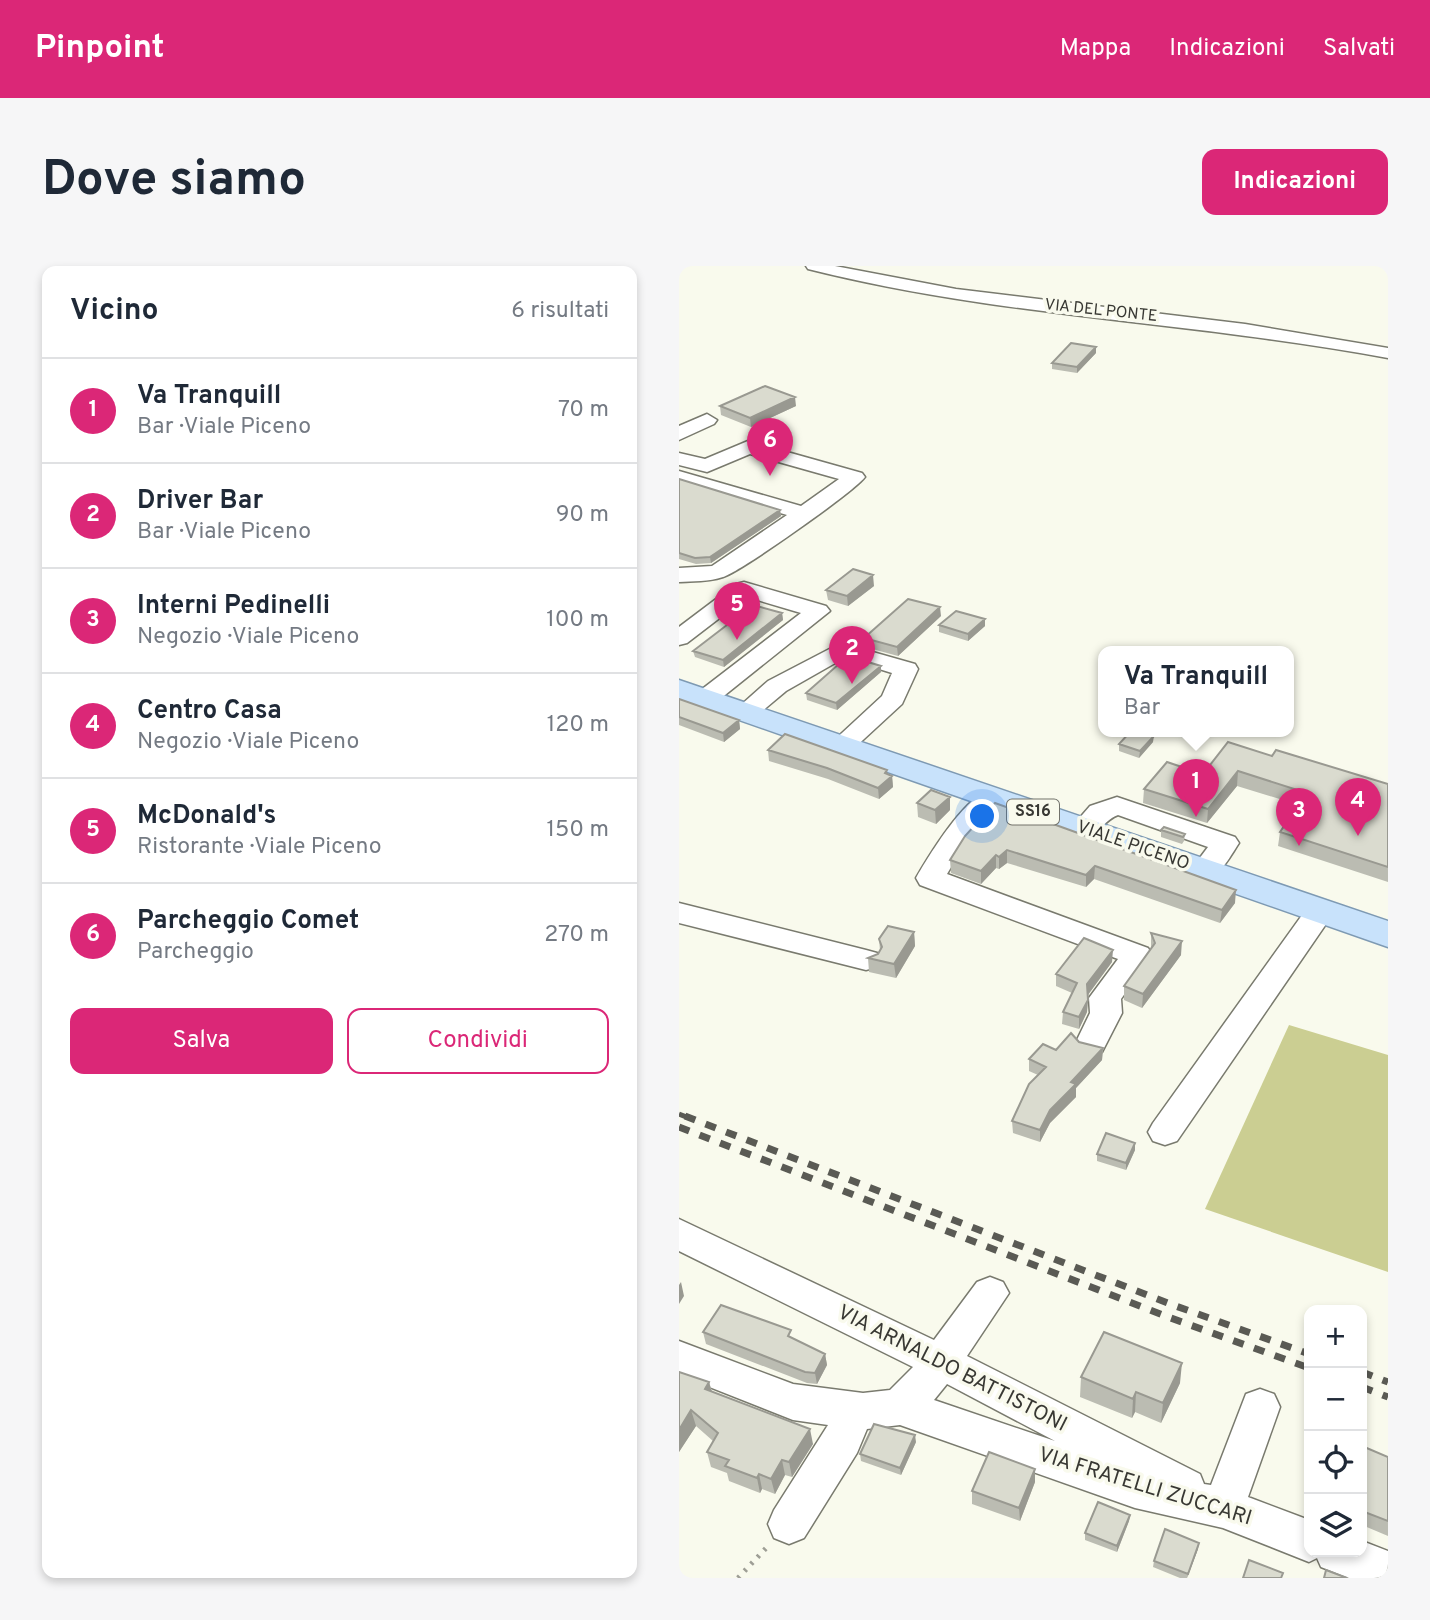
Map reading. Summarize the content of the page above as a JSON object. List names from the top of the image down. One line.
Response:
{"streets":{"main road":["SS16","VIALE PICENO"],"street":["VIA DEL PONTE","VIA ARNALDO BATTISTONI","VIA FRATELLI ZUCCARI"]},"crossings":[["VIA ARNALDO BATTISTONI","VIA FRATELLI ZUCCARI"]],"page":{"header":"Pinpoint","nav":["Mappa","Indicazioni","Salvati"],"buttons":["Indicazioni",["Salva","Condividi"]],"title":"Dove siamo","heading":["Vicino","6 risultati"],"list":[{"mark":"1","name":"Va Tranquill","note":"Bar · Viale Piceno","value":"70 m"},{"mark":"2","name":"Driver Bar","note":"Bar · Viale Piceno","value":"90 m"},{"mark":"3","name":"Interni Pedinelli","note":"Negozio · Viale Piceno","value":"100 m"},{"mark":"4","name":"Centro Casa","note":"Negozio · Viale Piceno","value":"120 m"},{"mark":"5","name":"McDonald's","note":"Ristorante · Viale Piceno","value":"150 m"},{"mark":"6","name":"Parcheggio Comet","note":"Parcheggio","value":"270 m"}],"pins":["6","5","2","1","4","3"],"popup":["Va Tranquill","Bar"],"map_buttons":["+","−"]}}
